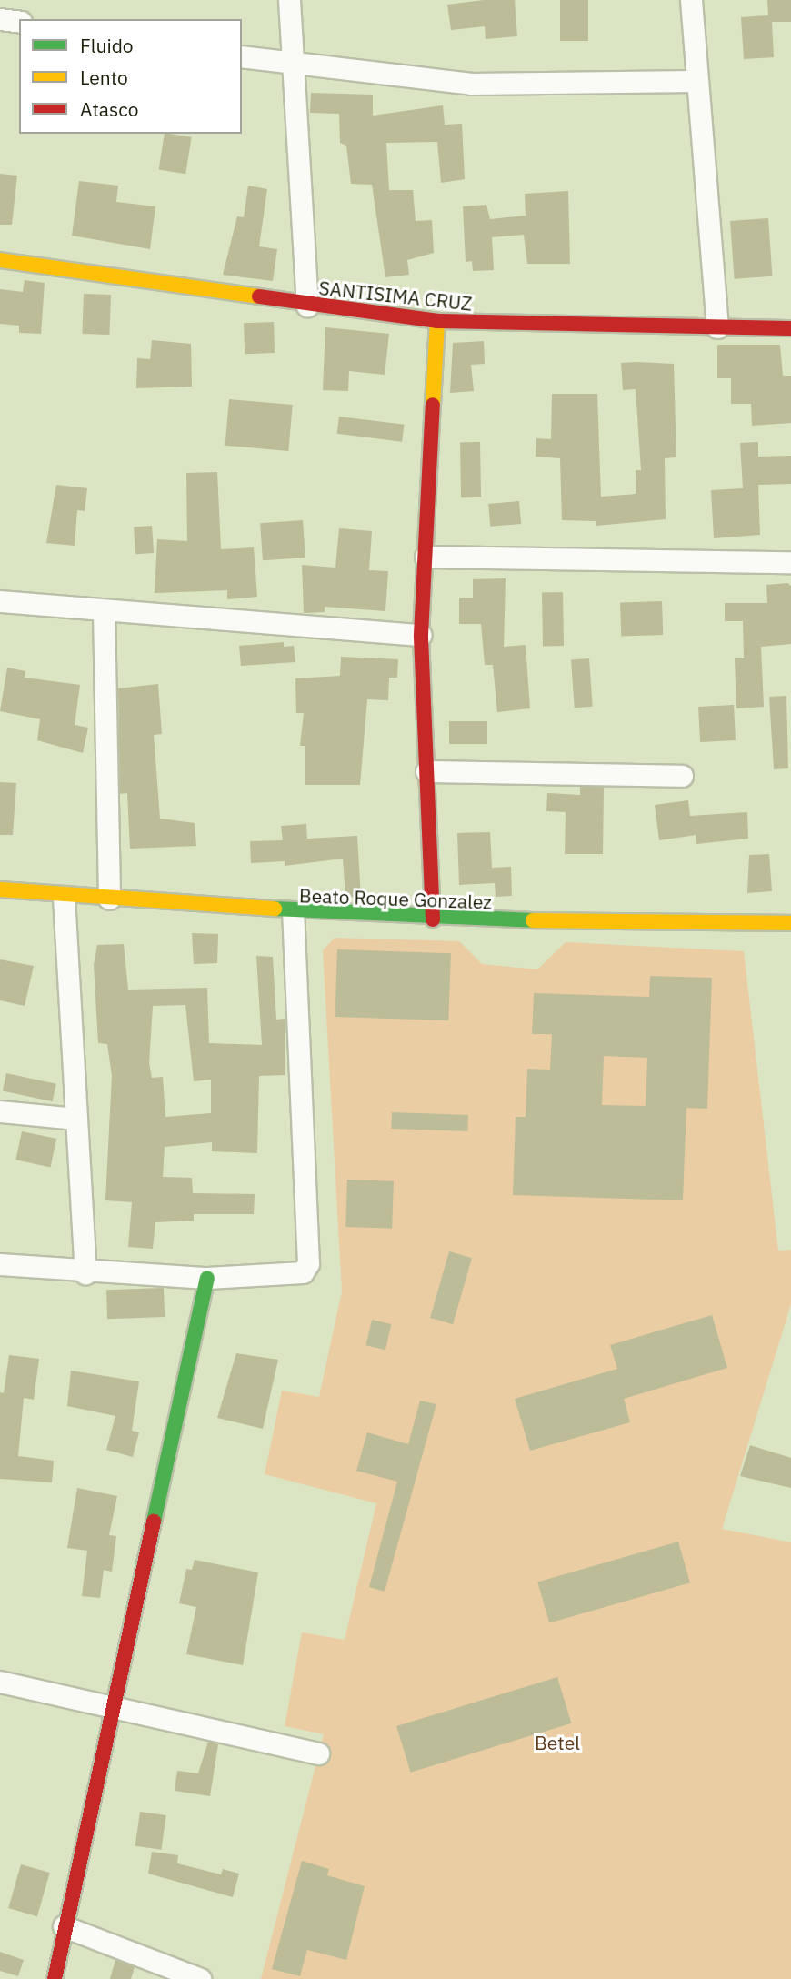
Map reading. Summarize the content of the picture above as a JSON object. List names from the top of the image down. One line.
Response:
{"streets":{"street":["SANTISIMA CRUZ","Beato Roque Gonzalez"]},"parks":["Betel"],"legend":["Fluido","Lento","Atasco"]}
